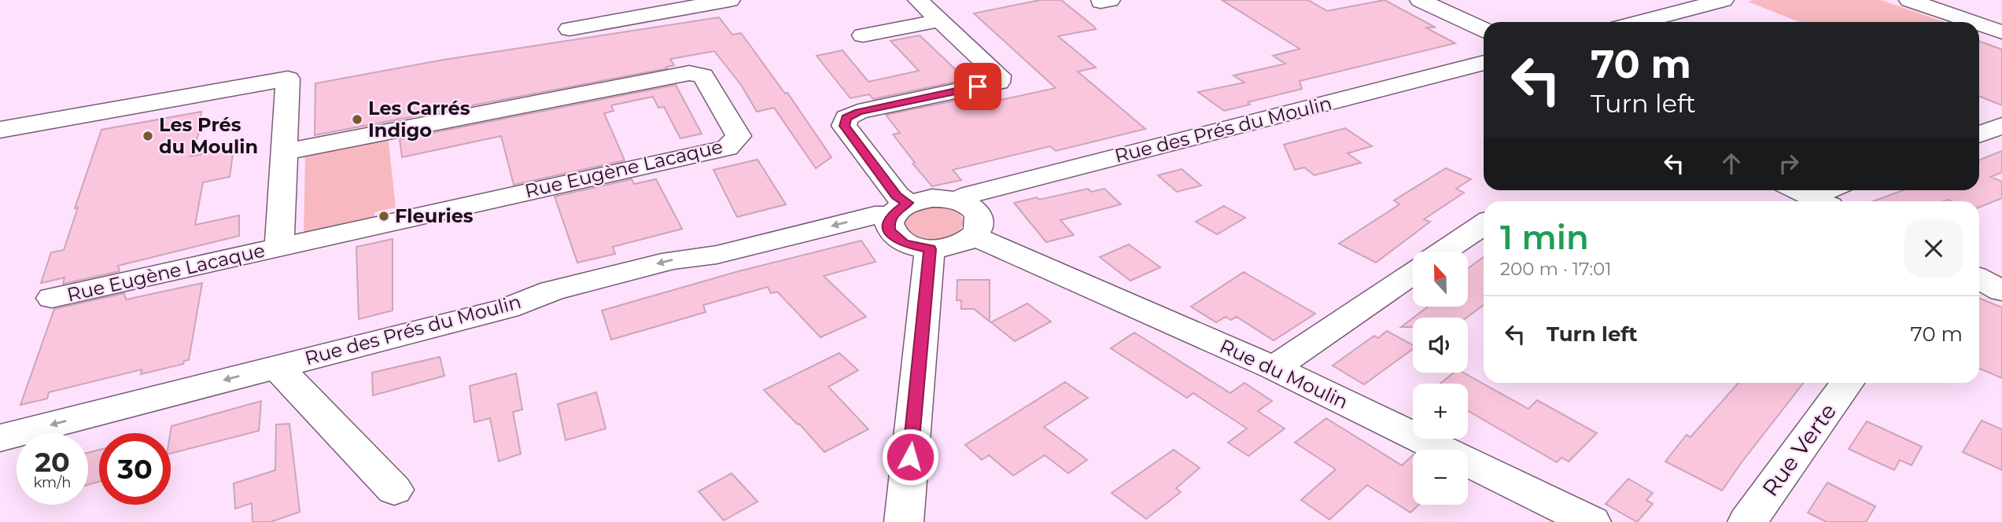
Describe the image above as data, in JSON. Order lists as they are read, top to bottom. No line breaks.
{"streets":{"street":["Rue des Prés du Moulin","Rue Eugène Lacaque","Rue du Moulin","Rue Verte"]},"one_way":["Rue des Prés du Moulin"],"places":["Les Carrés Indigo","Les Prés du Moulin","Fleuries"],"north":"top","page":{"turn":["70 m","Turn left"],"heading":["1 min","200 m · 17:01"],"map_buttons":["+","−"],"list":[{"name":"Turn left","value":"70 m"}],"speed":"20 km/h","limit":"30"}}
